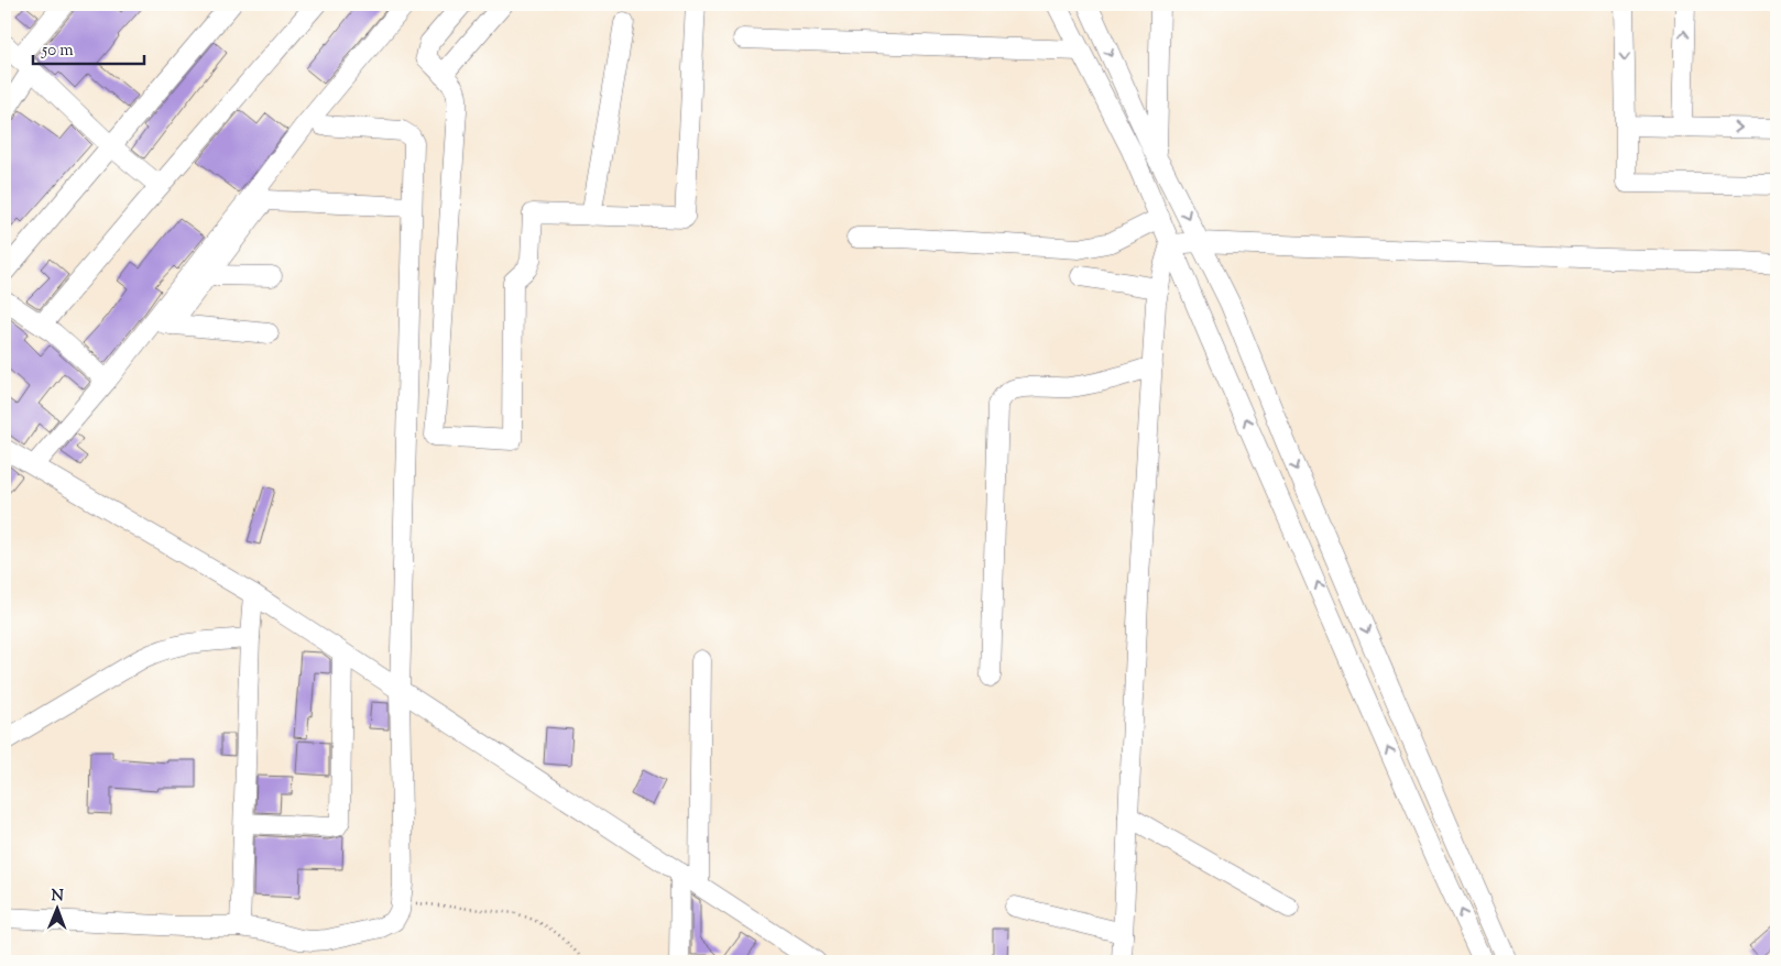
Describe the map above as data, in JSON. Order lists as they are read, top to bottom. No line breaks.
{"scale_bar":"50 m","north":"top"}
